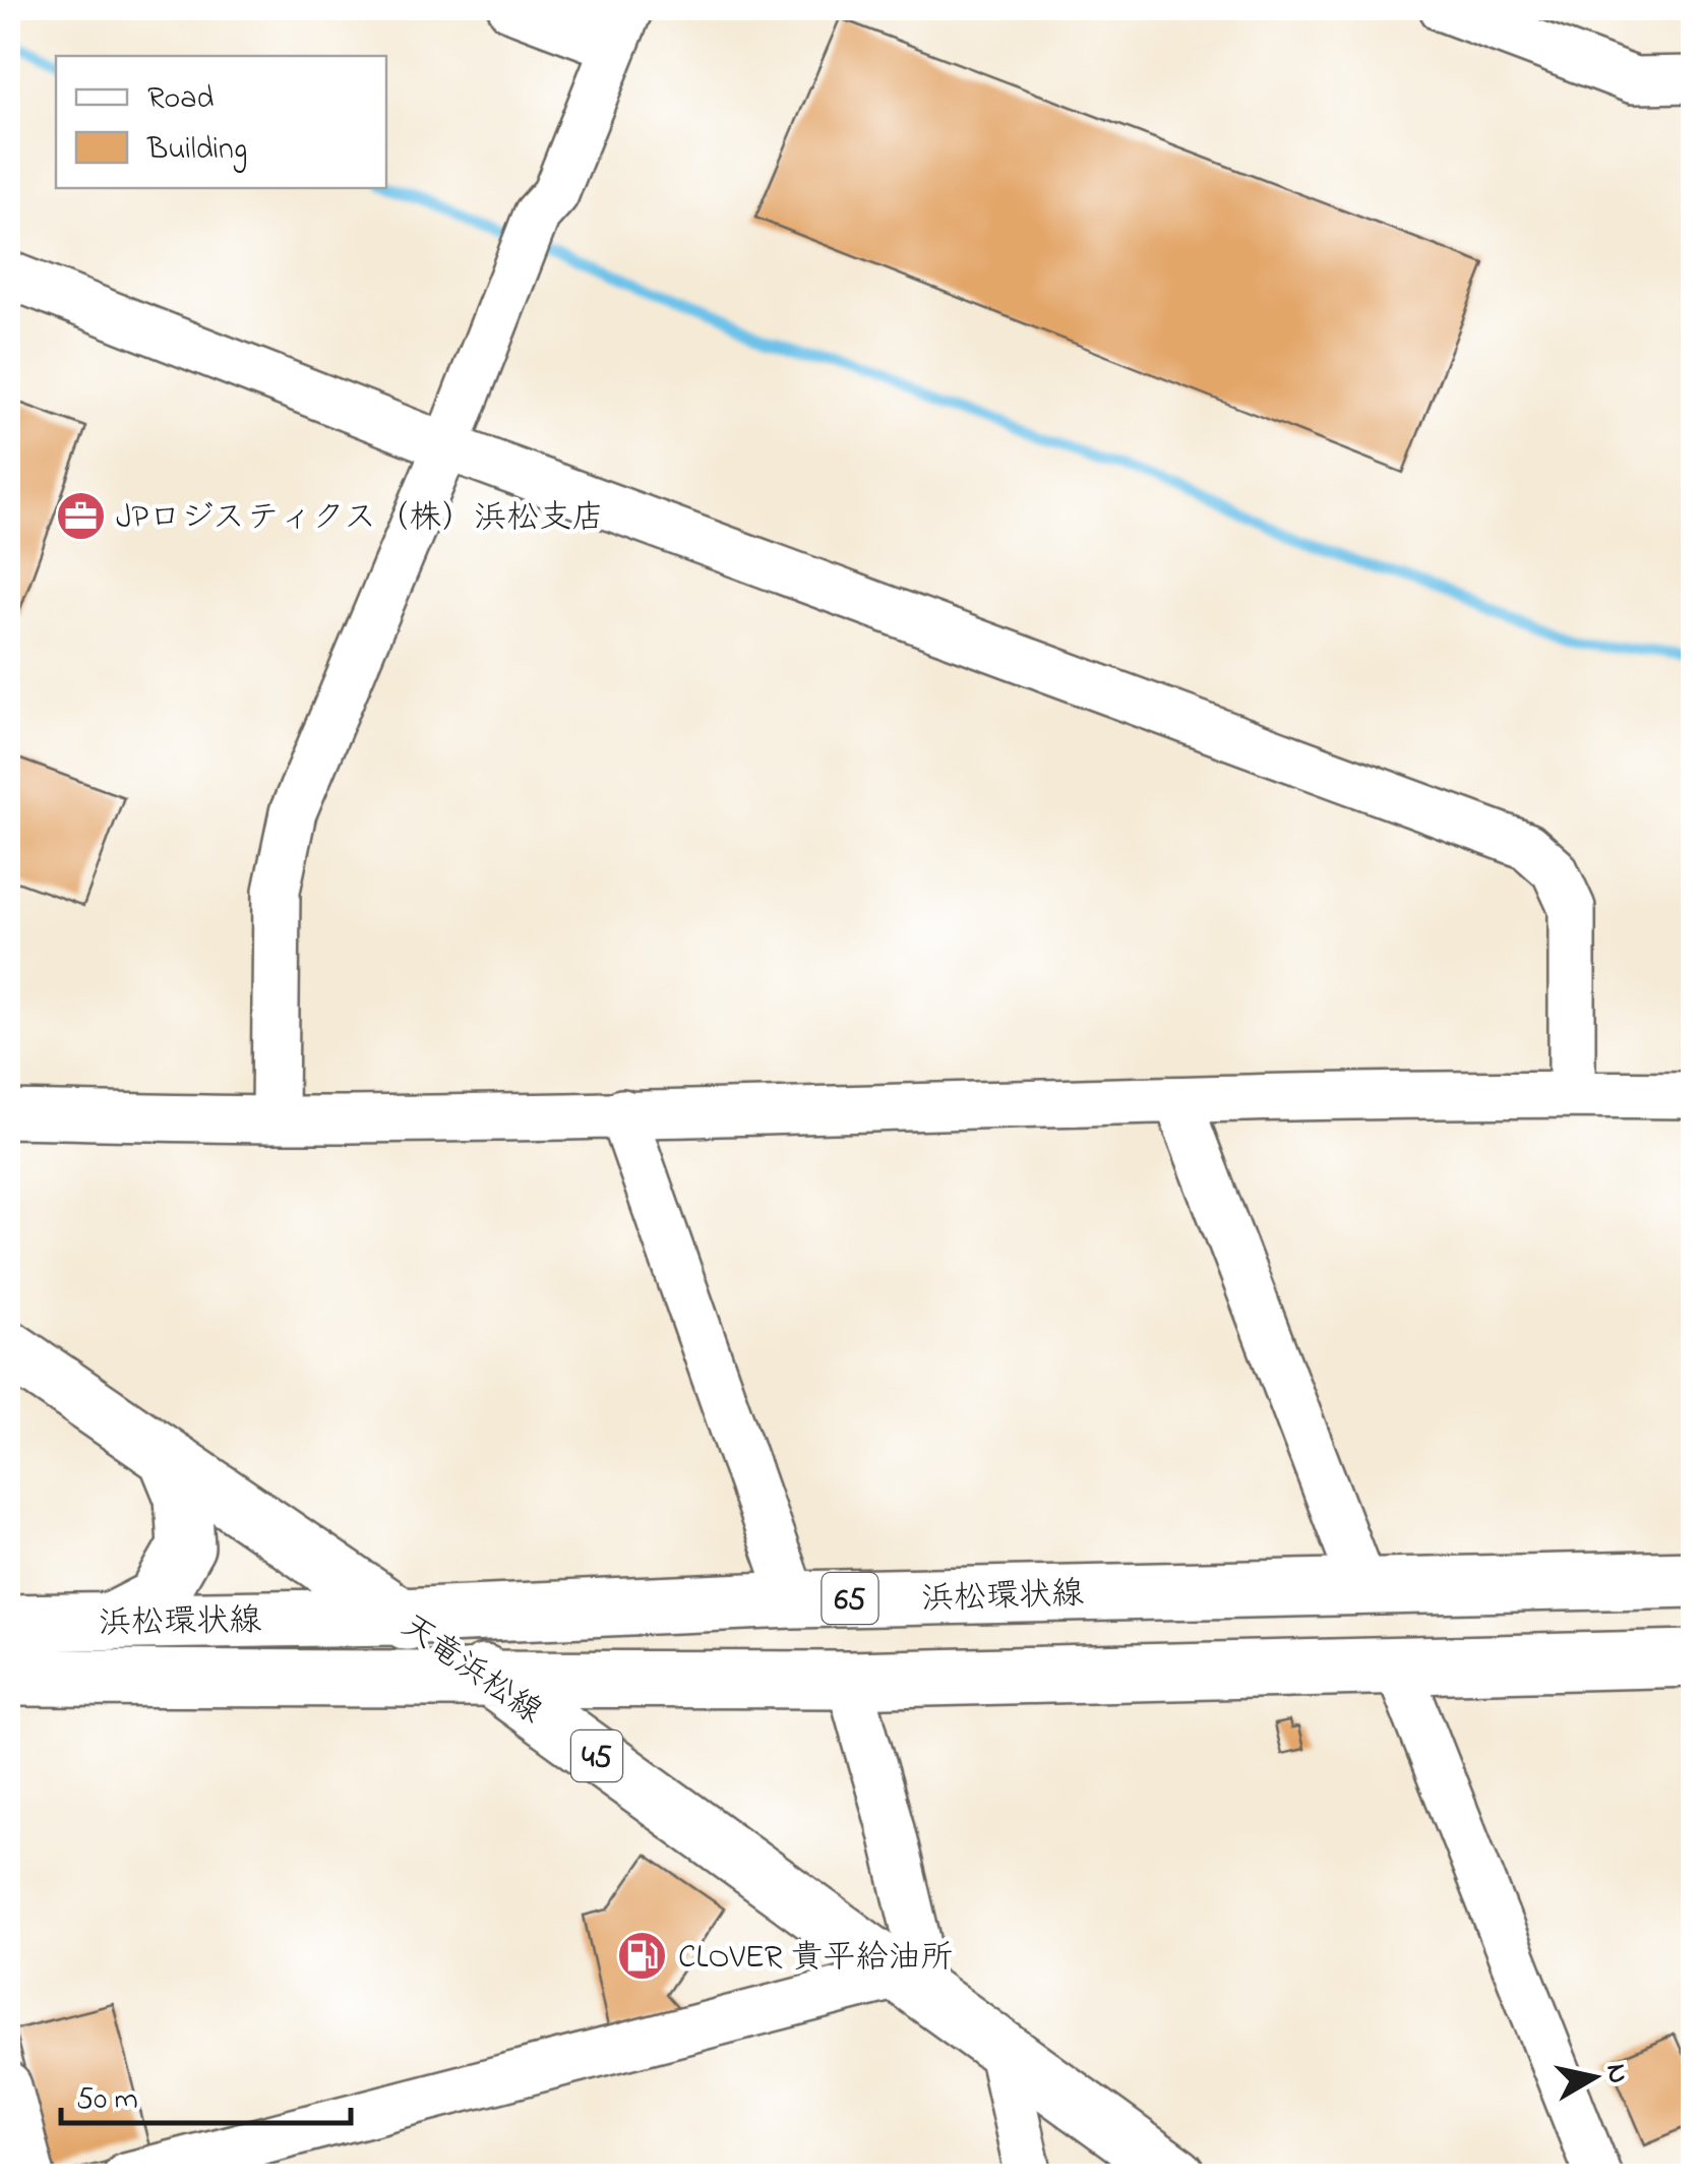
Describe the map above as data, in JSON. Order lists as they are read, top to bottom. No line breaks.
{"streets":{"main road":["浜松環状線","65","天竜浜松線","45"]},"crossings":[["浜松環状線","天竜浜松線"]],"places":{"office":["JPロジスティクス（株）浜松支店"],"fuel station":["CLOVER 貴平給油所"]},"legend":["Road","Building"],"scale_bar":"50 m","north":"right"}
